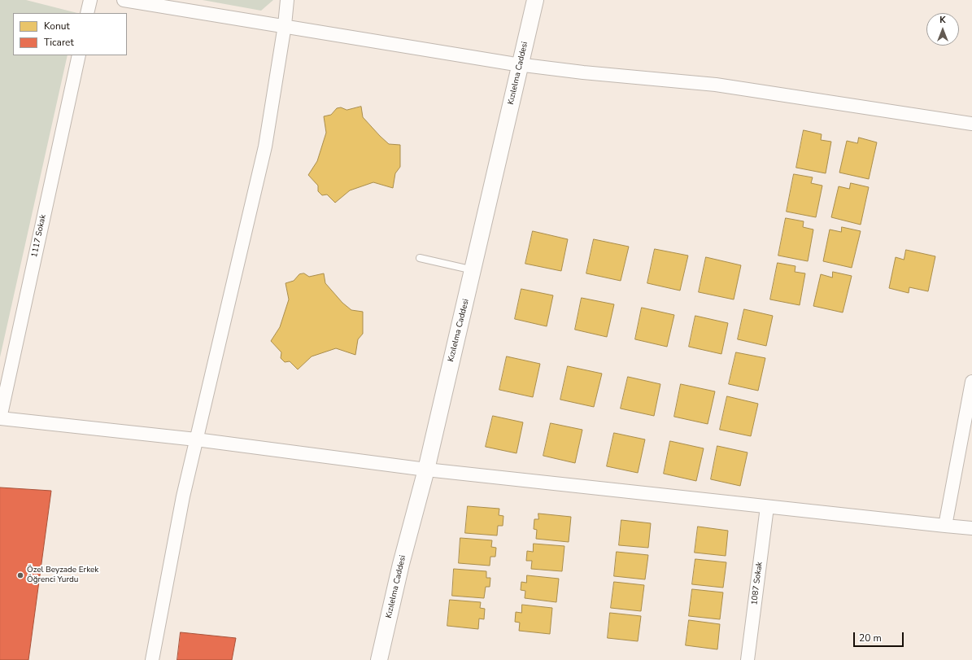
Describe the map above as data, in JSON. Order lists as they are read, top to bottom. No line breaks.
{"streets":{"street":["Kızılelma Caddesi","1117 Sokak","1087 Sokak"]},"places":["Özel Beyzade Erkek Öğrenci Yurdu"],"legend":["Konut","Ticaret"],"scale_bar":"20 m","north":"top"}
